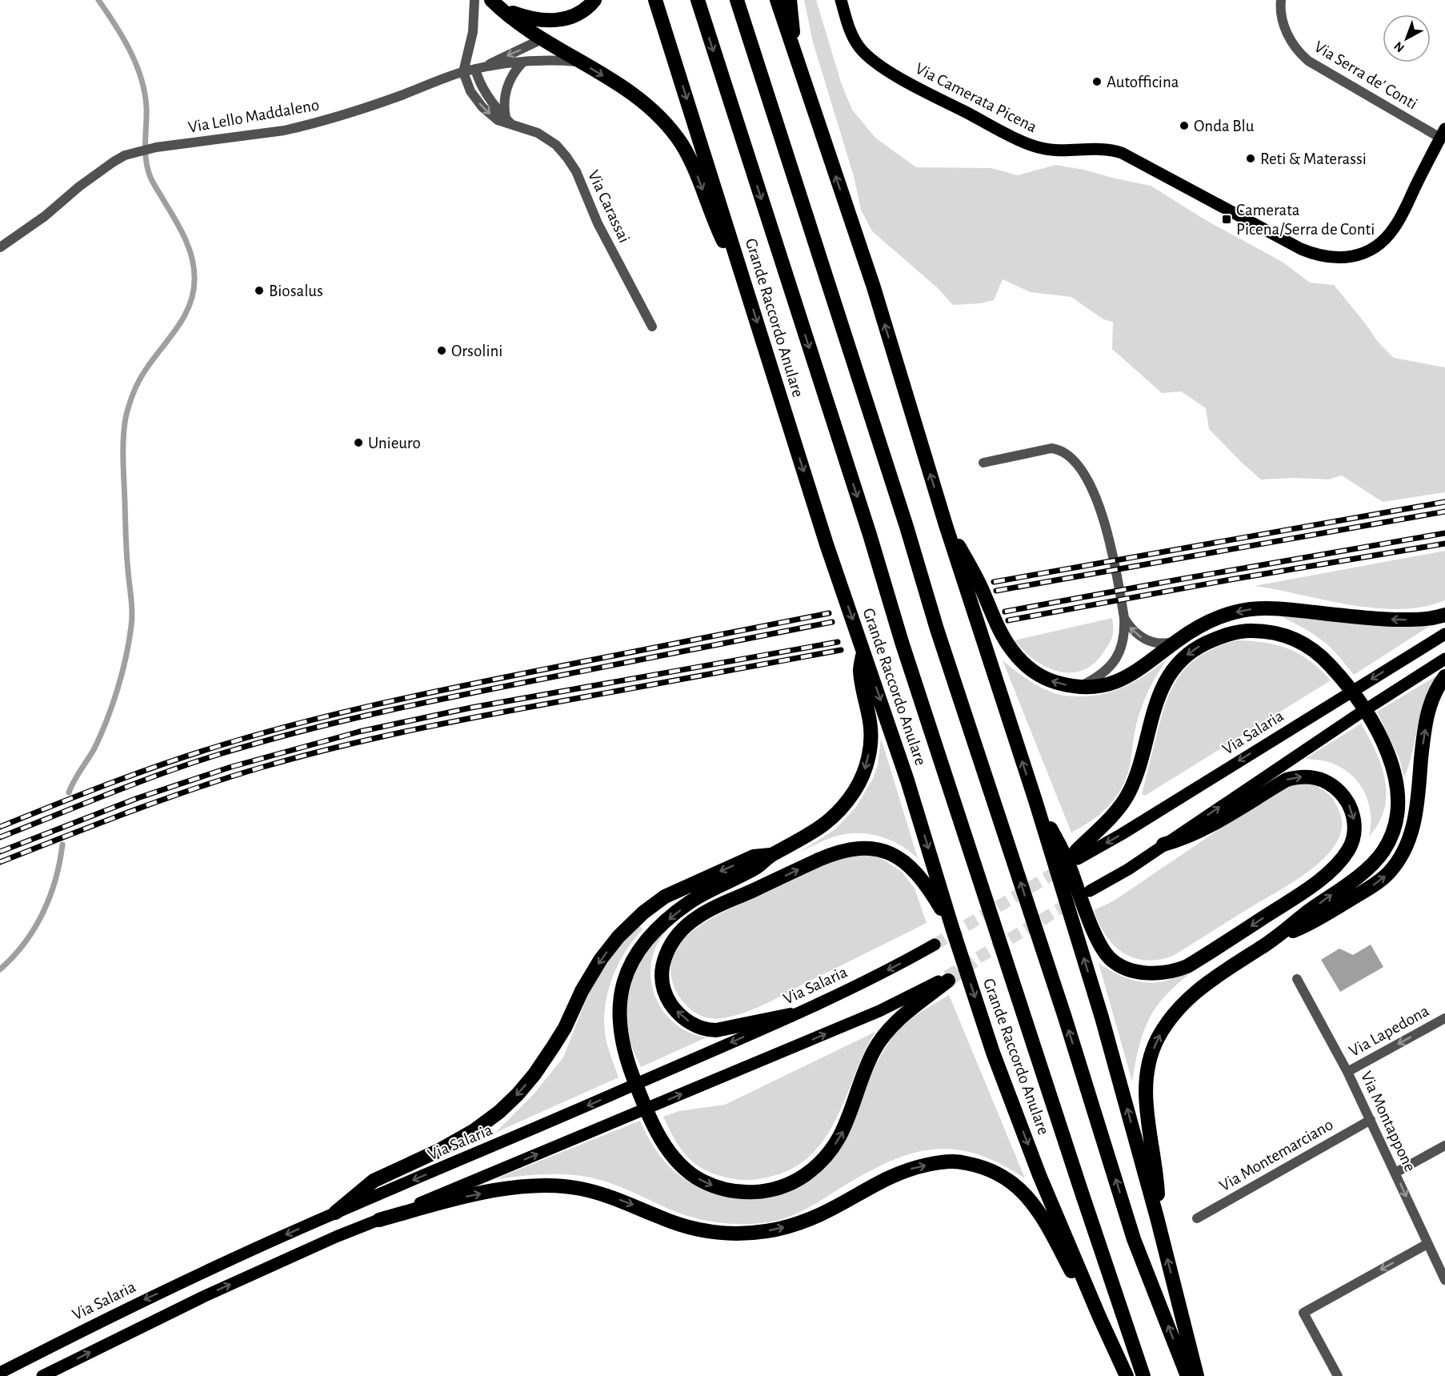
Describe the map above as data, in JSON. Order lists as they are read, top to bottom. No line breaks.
{"streets":{"highway":["Grande Raccordo Anulare"],"main road":["Via Camerata Picena","Via Salaria"],"street":["Via Serra de' Conti","Via Lello Maddaleno","Via Carassai","Via Lapedona","Via Montappone","Via Montemarciano"]},"crossings":[["Via Serra de' Conti","Via Camerata Picena"],["Via Lello Maddaleno","Via Carassai"],["Via Lapedona","Via Montappone"],["Via Montappone","Via Montemarciano"]],"one_way":["Via Lapedona"],"places":{"other":["Autofficina","Onda Blu","Reti & Materassi","Biosalus","Orsolini","Unieuro"],"transit":["Camerata Picena/Serra de Conti"]},"north":"bottom left"}
